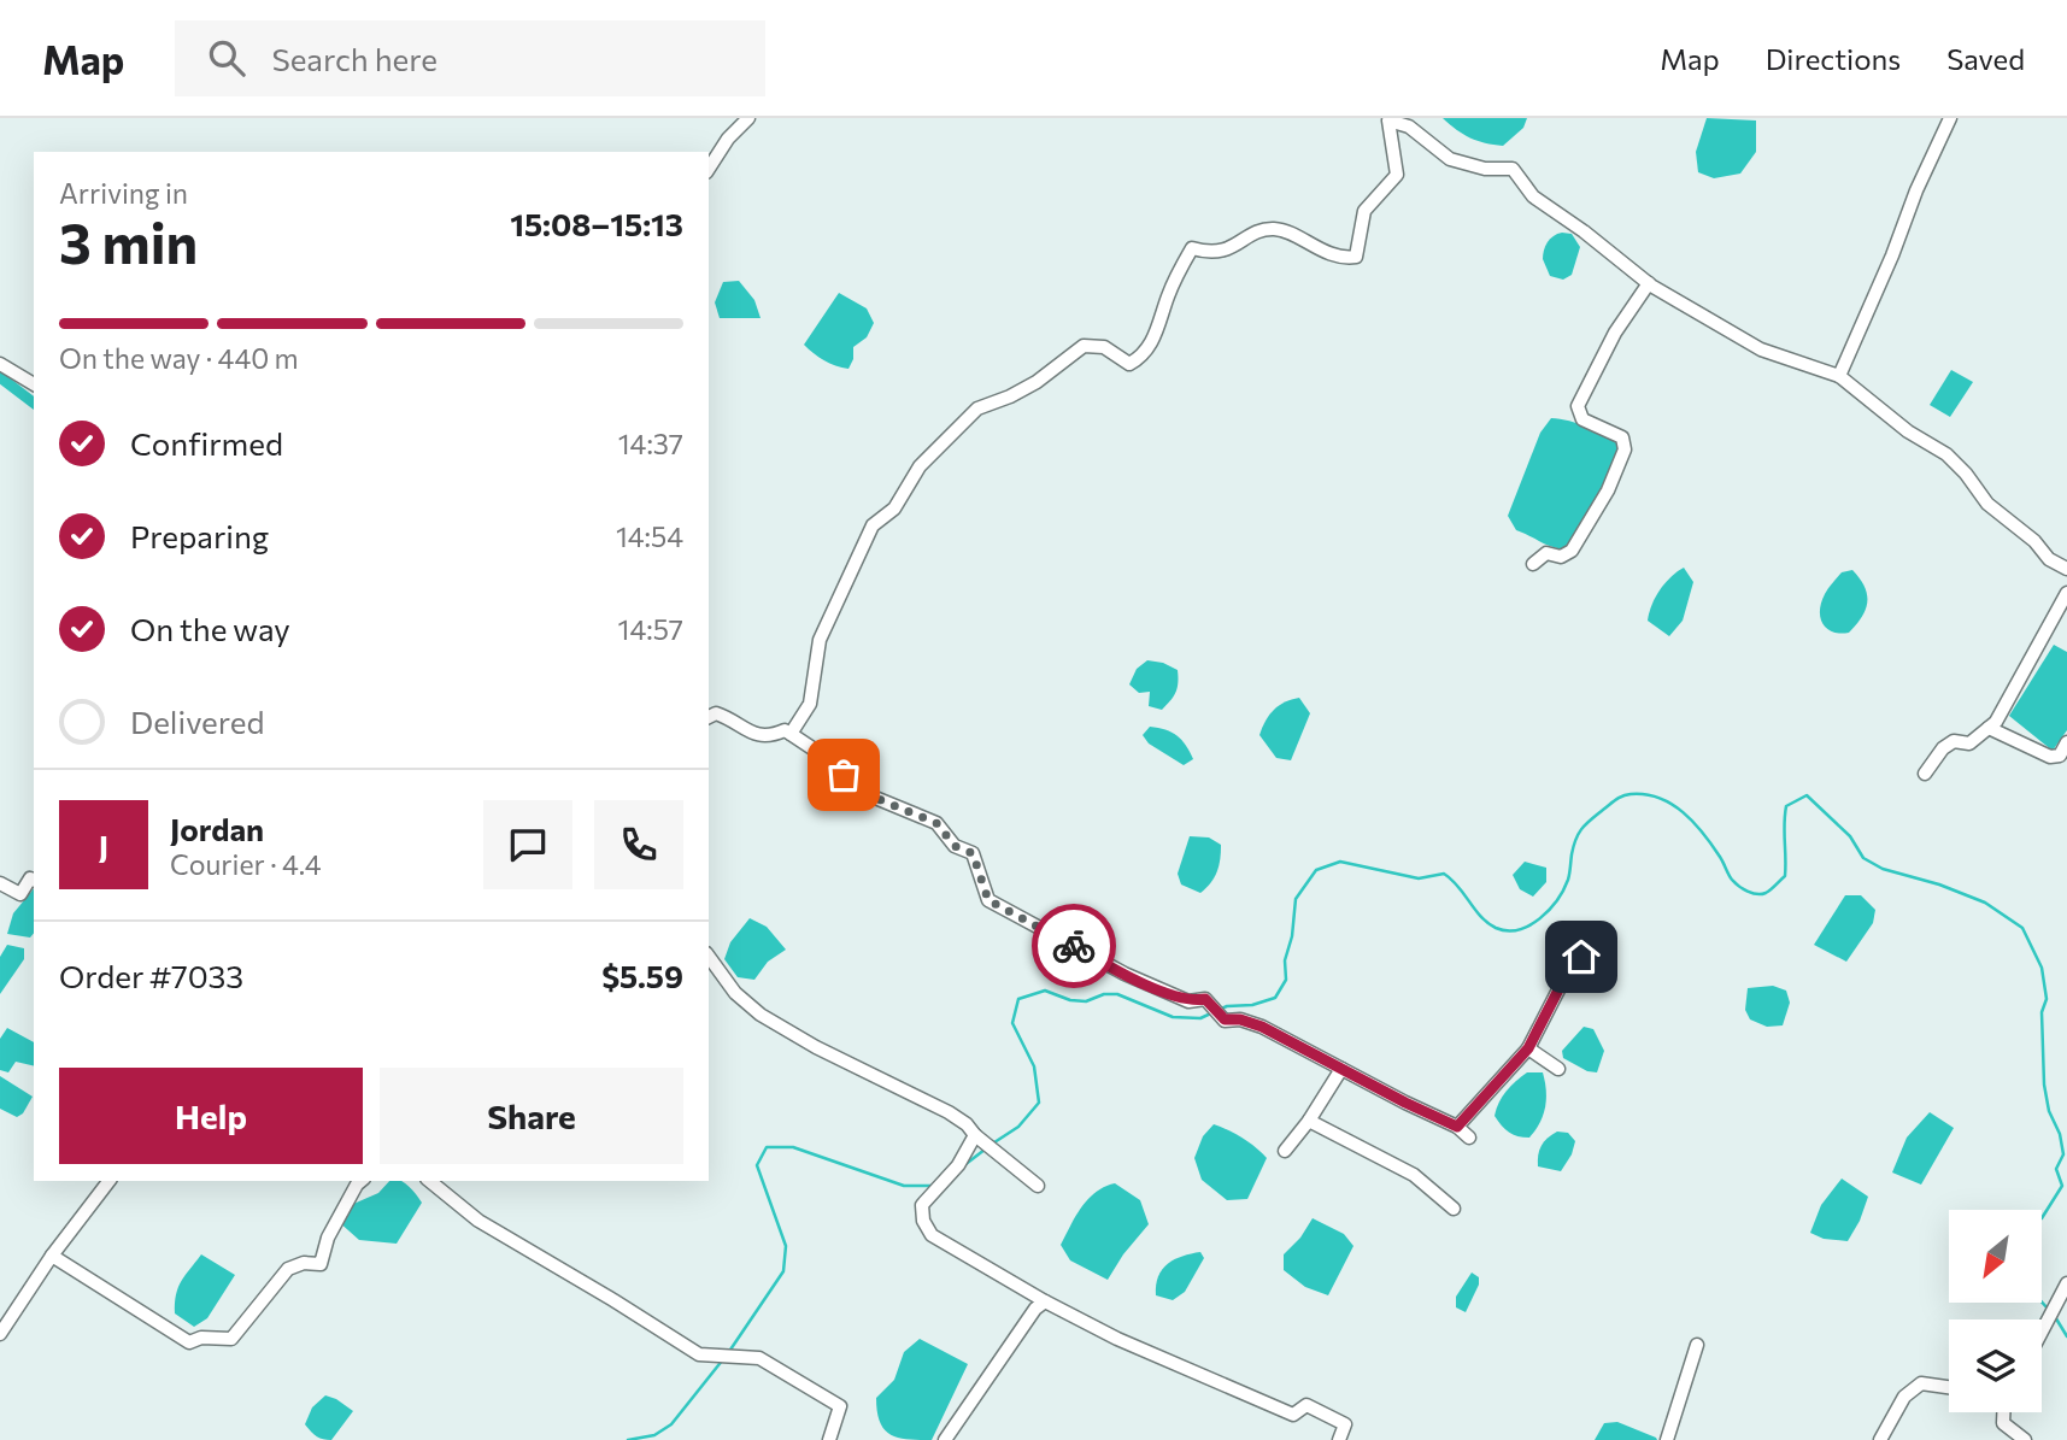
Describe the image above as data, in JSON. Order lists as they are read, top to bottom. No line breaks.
{"north":"bottom left","page":{"header":"Map","search":"Search here","nav":["Map","Directions","Saved"],"heading":["3 min","Arriving in","15:08–15:13"],"panel":["Jordan","Courier · 4.4","Order #7033","$5.59"],"bar":"On the way · 440 m","list":[["Confirmed","14:37"],["Preparing","14:54"],["On the way","14:57"],"Delivered"],"round":"J","buttons":["Help","Share"]}}
